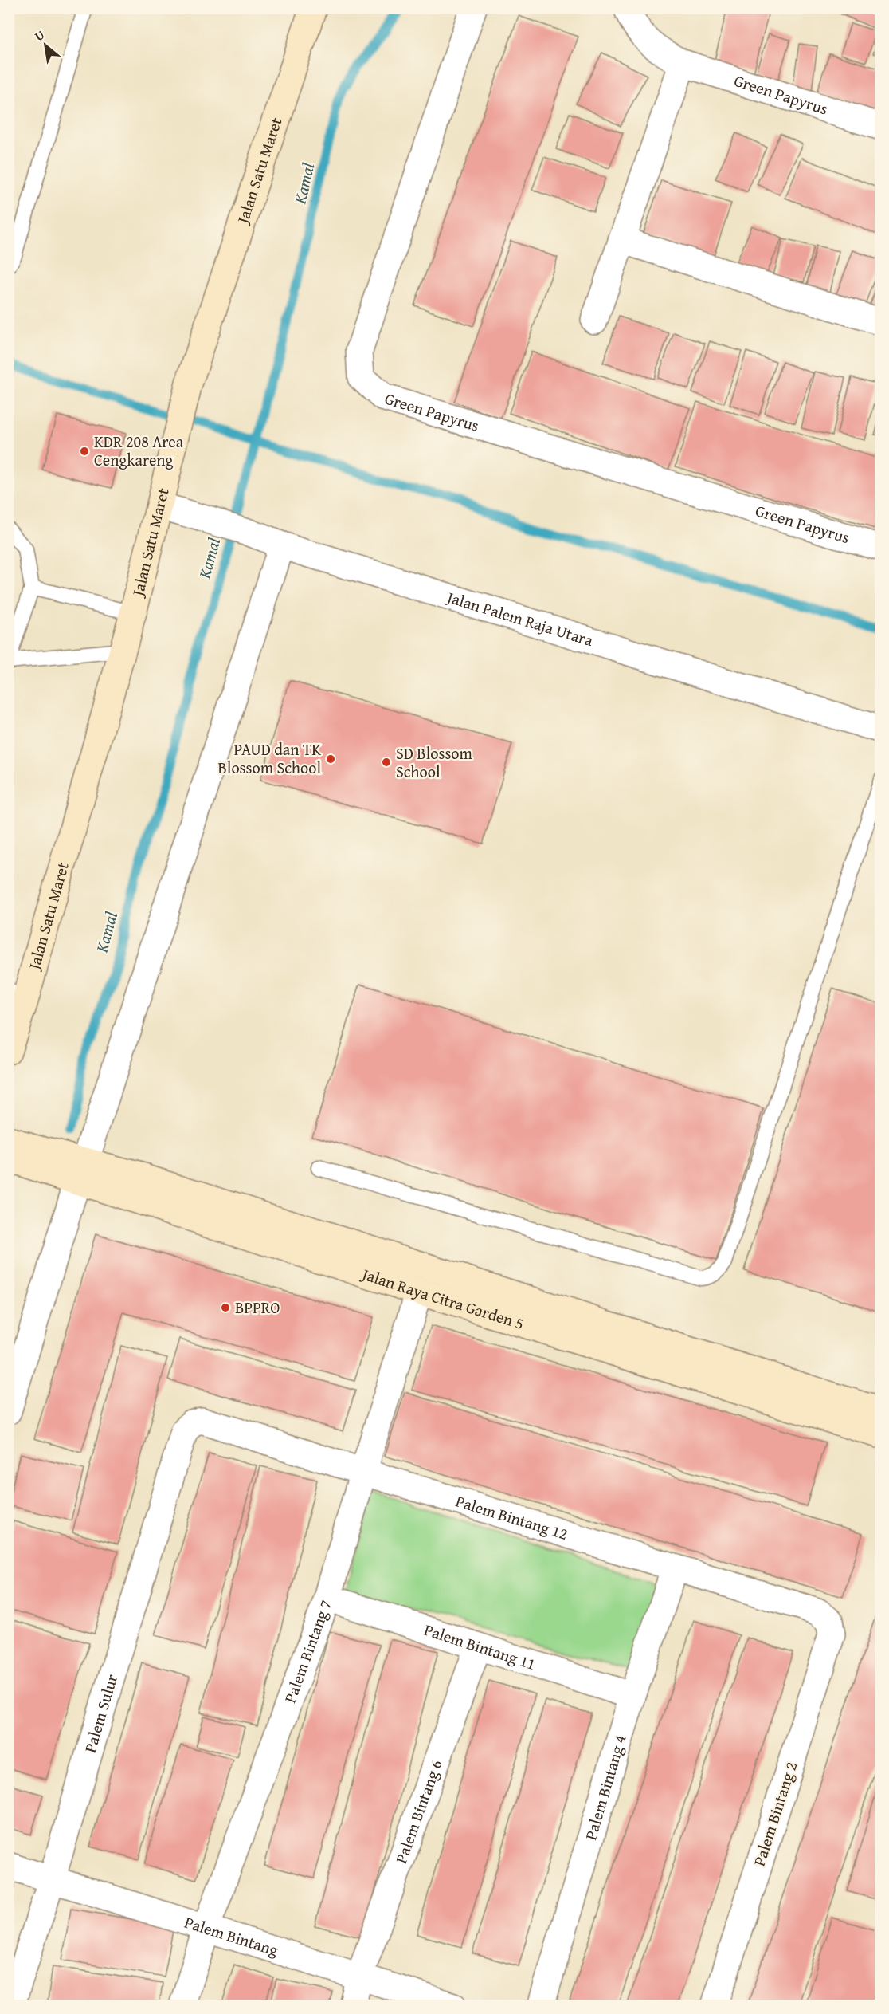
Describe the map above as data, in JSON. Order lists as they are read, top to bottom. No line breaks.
{"streets":{"street":["Green Papyrus","Jalan Satu Maret","Jalan Palem Raja Utara","Jalan Raya Citra Garden 5","Palem Bintang 12","Palem Bintang 11","Palem Bintang 7","Palem Sulur","Palem Bintang 4","Palem Bintang 6","Palem Bintang 2","Palem Bintang"]},"crossings":[["Jalan Satu Maret","Jalan Palem Raja Utara"],["Jalan Raya Citra Garden 5","Palem Bintang 7"],["Palem Bintang 12","Palem Bintang 7"],["Palem Bintang 12","Palem Sulur"],["Palem Bintang 12","Palem Bintang 4"],["Palem Bintang 12","Palem Bintang 2"],["Palem Bintang 11","Palem Bintang 7"],["Palem Bintang 11","Palem Bintang 4"],["Palem Bintang 11","Palem Bintang 6"],["Palem Bintang 7","Palem Bintang"],["Palem Sulur","Palem Bintang"],["Palem Bintang 6","Palem Bintang"]],"water":["Kamal"],"places":["KDR 208 Area Cengkareng","PAUD dan TK Blossom School","SD Blossom School","BPPRO"],"north":"top left"}
